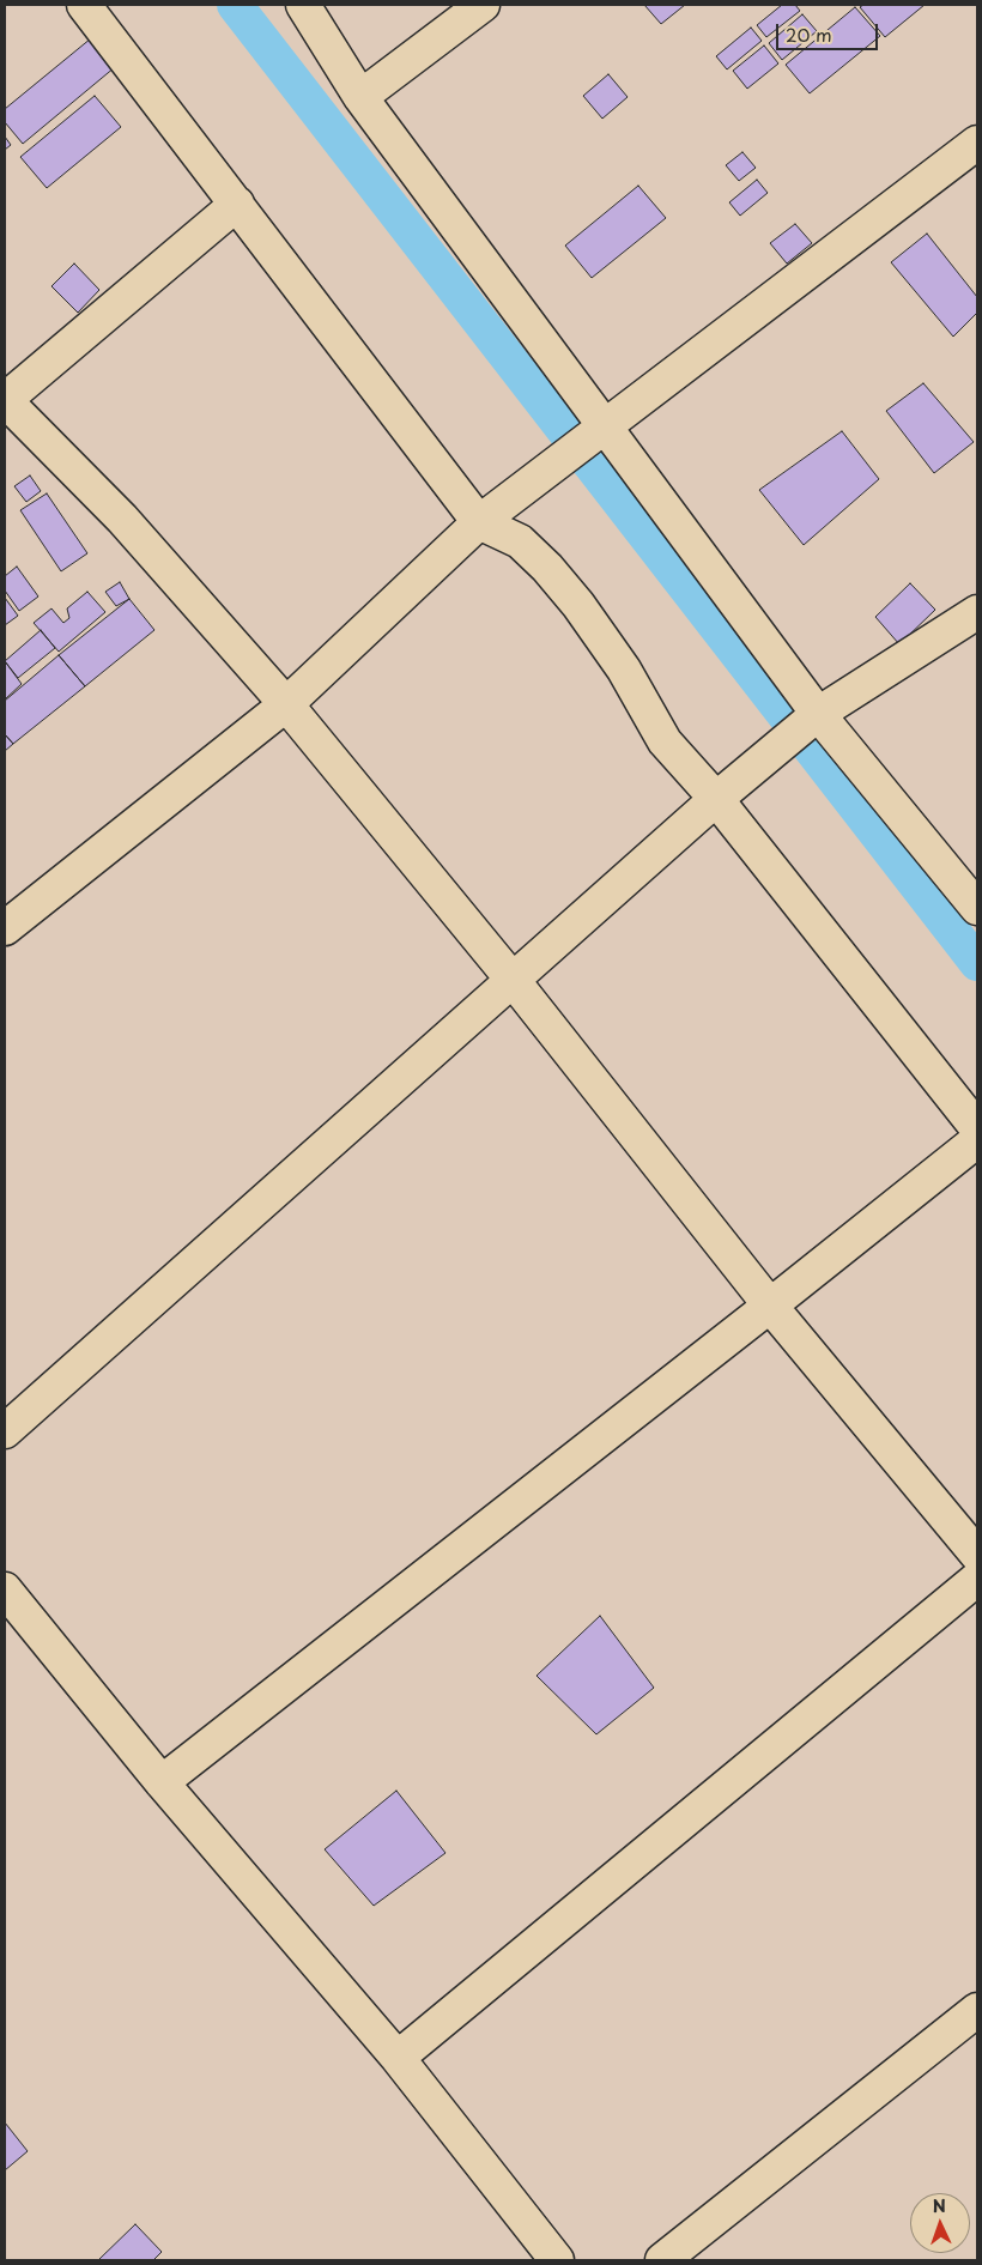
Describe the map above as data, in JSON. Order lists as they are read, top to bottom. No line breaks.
{"scale_bar":"20 m","north":"top"}
